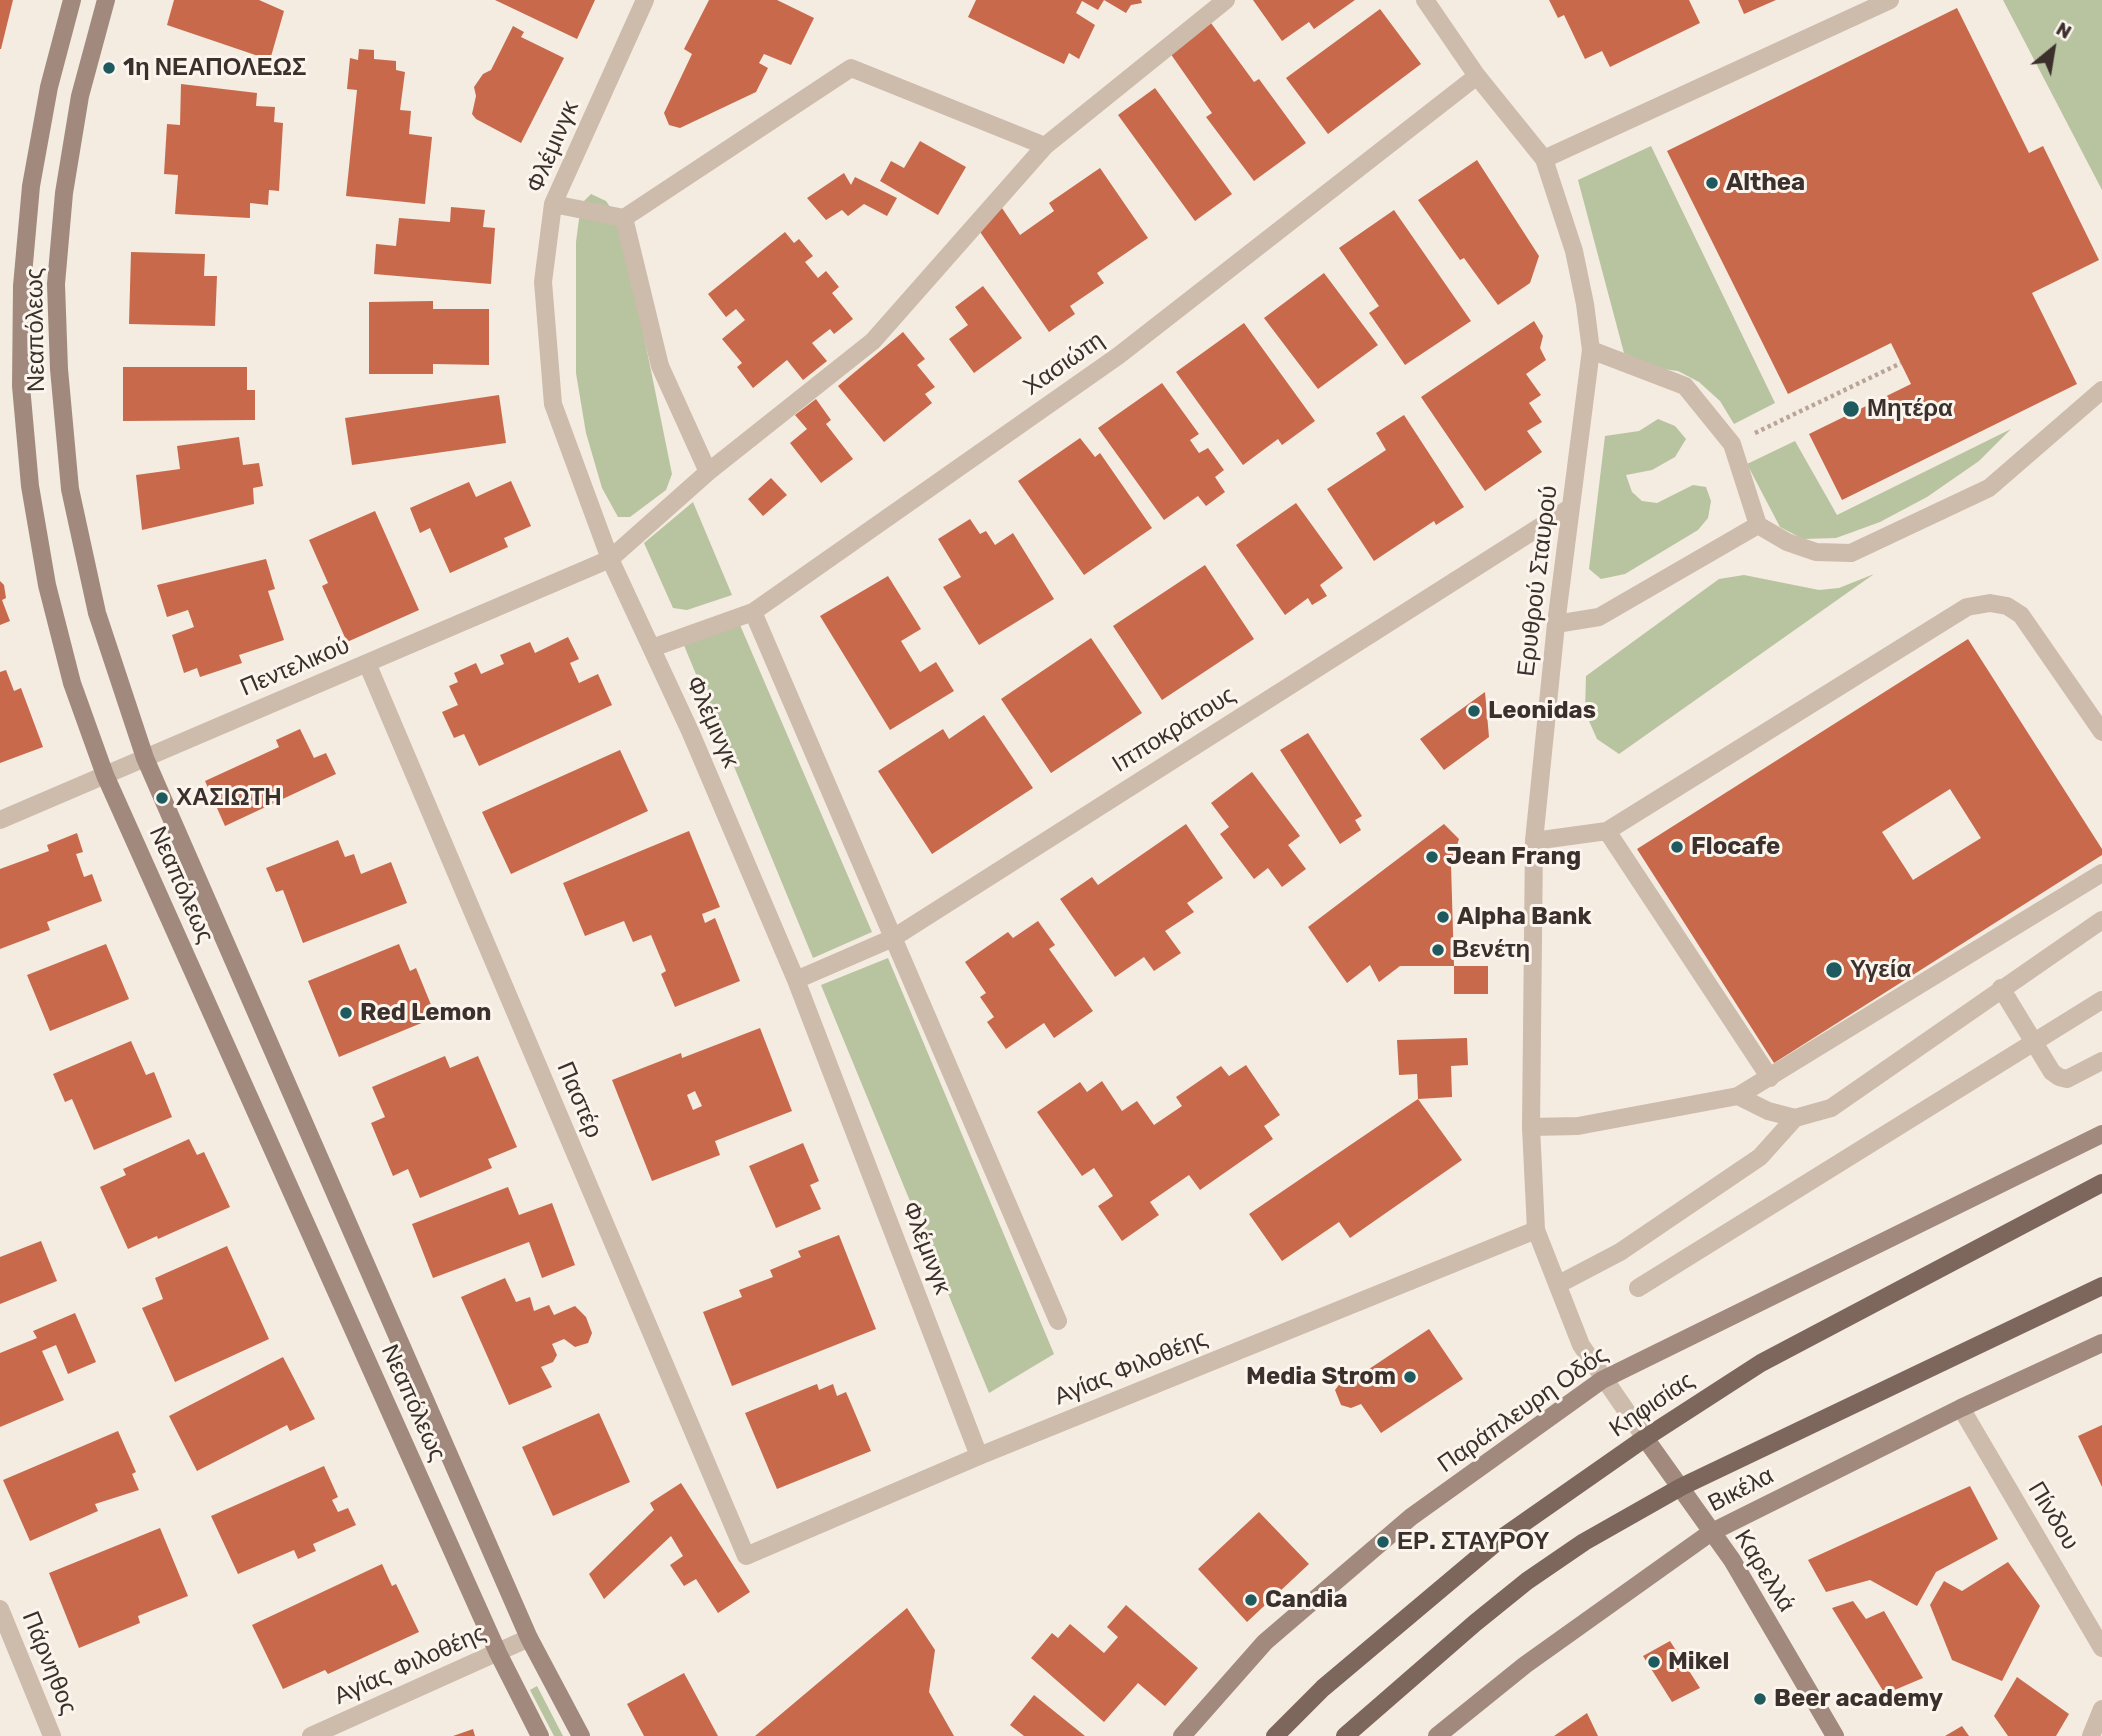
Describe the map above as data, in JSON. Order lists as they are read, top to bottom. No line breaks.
{"streets":{"main road":["Κηφισίας"],"street":["Φλέμινγκ","Νεαπόλεως","Χασιώτη","Ερυθρού Σταυρού","Πεντελικού","Ιπποκράτους","Παστέρ","Αγίας Φιλοθέης","Παράπλευρη Οδός","Βικέλα","Πίνδου","Καρελλά","Πάρνηθος"]},"crossings":[["Φλέμινγκ","Χασιώτη"],["Φλέμινγκ","Πεντελικού"],["Φλέμινγκ","Ιπποκράτους"],["Φλέμινγκ","Αγίας Φιλοθέης"],["Νεαπόλεως","Πεντελικού"],["Νεαπόλεως","Αγίας Φιλοθέης"],["Χασιώτη","Ερυθρού Σταυρού"],["Ερυθρού Σταυρού","Ιπποκράτους"],["Ερυθρού Σταυρού","Αγίας Φιλοθέης"],["Ερυθρού Σταυρού","Κηφισίας"],["Ερυθρού Σταυρού","Παράπλευρη Οδός"],["Ερυθρού Σταυρού","Καρελλά"],["Πεντελικού","Παστέρ"],["Παστέρ","Αγίας Φιλοθέης"],["Κηφισίας","Καρελλά"],["Βικέλα","Πίνδου"],["Βικέλα","Καρελλά"]],"places":["1η ΝΕΑΠΟΛΕΩΣ","Althea","Μητέρα","Leonidas","ΧΑΣΙΩΤΗ","Flocafe","Jean Frang","Alpha Bank","Βενέτη","Υγεία","Red Lemon","Media Strom","ΕΡ. ΣΤΑΥΡΟΥ","Candia","Mikel","Beer academy"],"north":"top right"}
